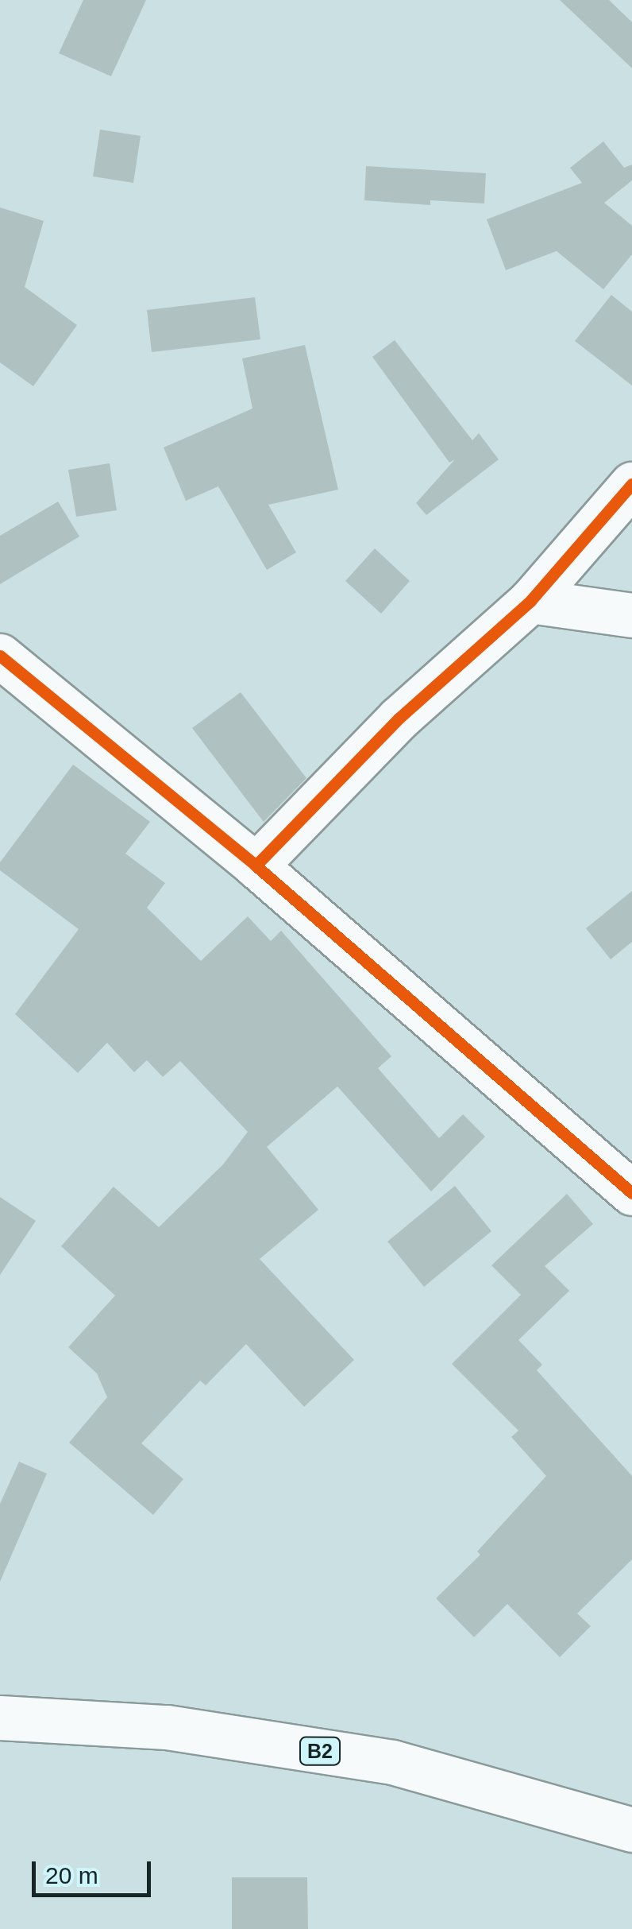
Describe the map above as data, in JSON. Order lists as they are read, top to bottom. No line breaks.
{"streets":{"main road":["B2"]},"scale_bar":"20 m"}
